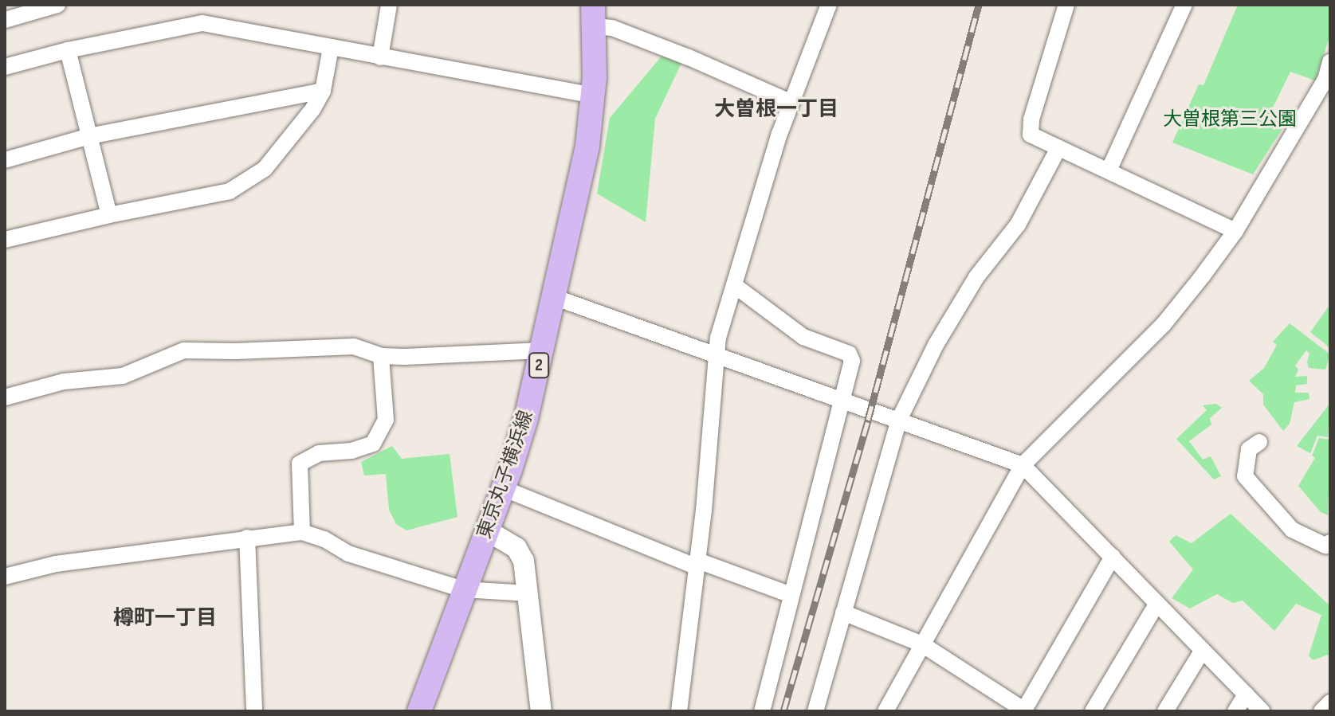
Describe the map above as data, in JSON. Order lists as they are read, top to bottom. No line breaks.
{"streets":{"main road":["2","東京丸子横浜線"]},"districts":["大曽根一丁目","樽町一丁目"],"parks":["大曽根第三公園"]}
